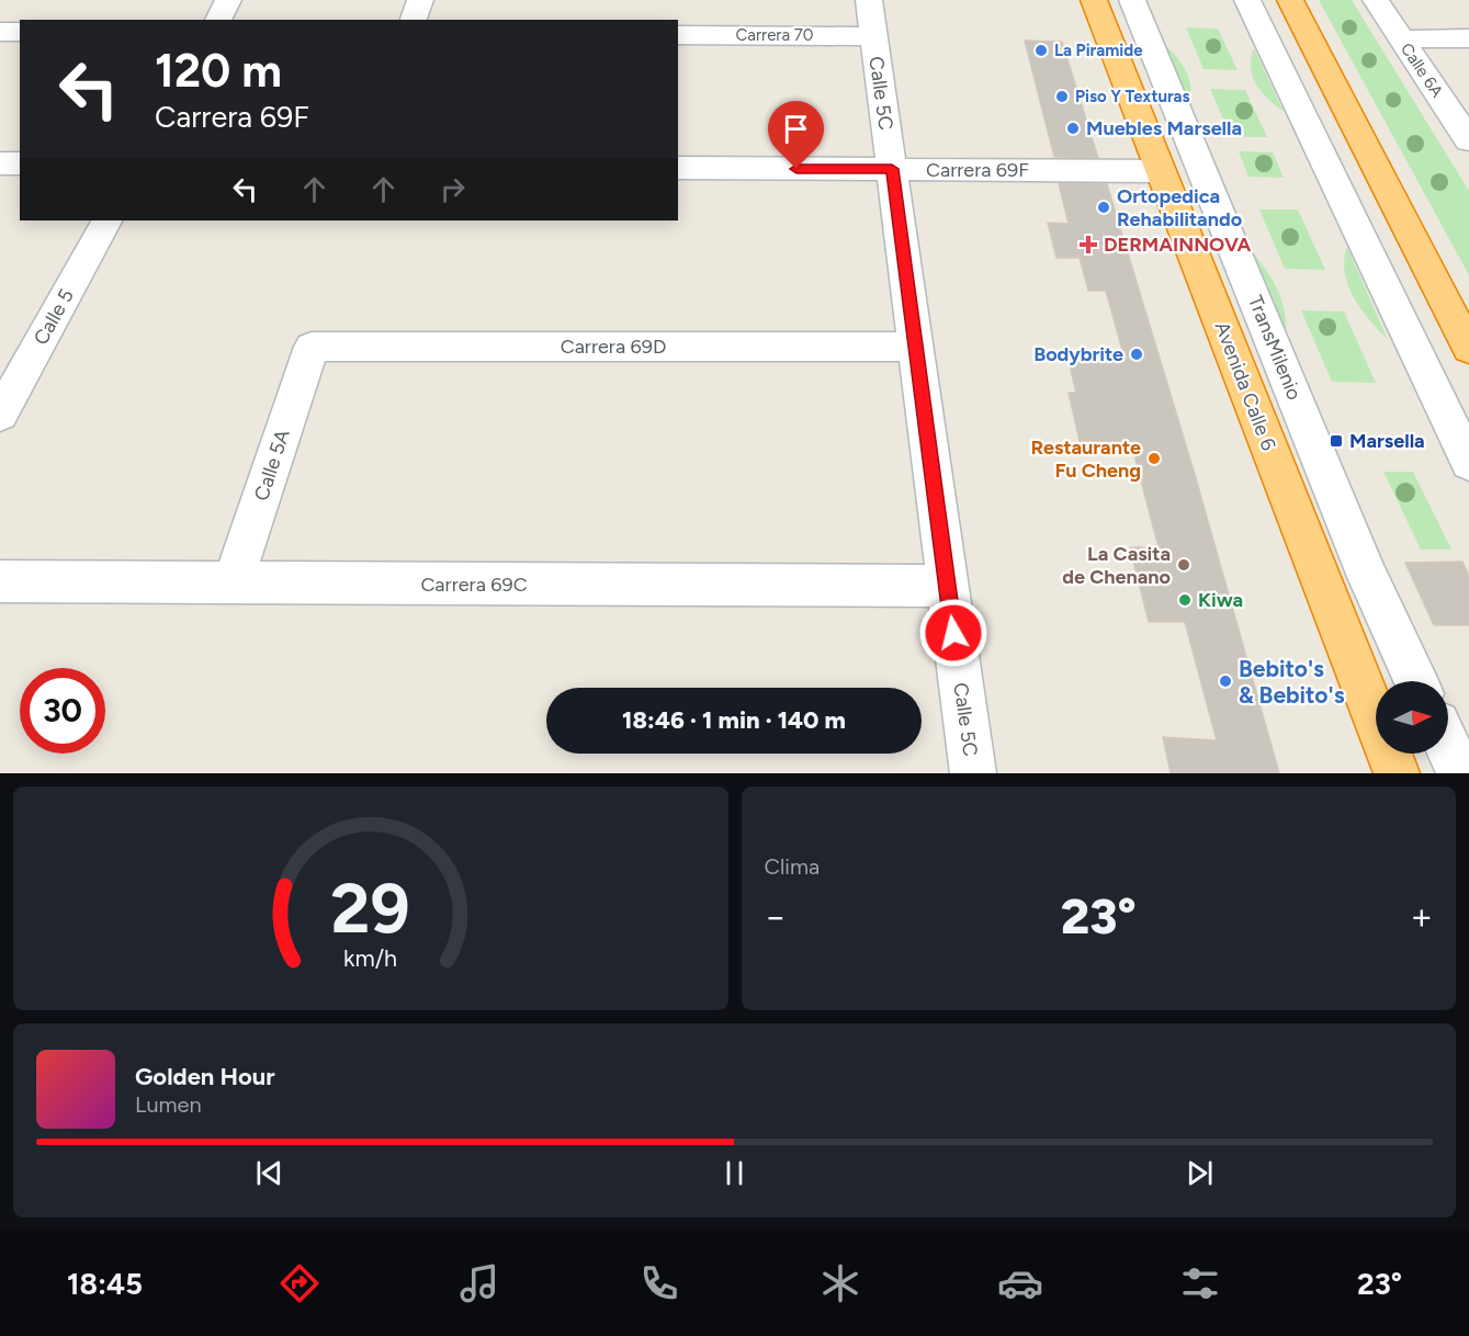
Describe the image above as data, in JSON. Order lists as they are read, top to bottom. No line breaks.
{"streets":{"highway":["Avenida Calle 6"],"street":["Carrera 70","Calle 6A","Calle 5C","Carrera 69F","Calle 5","Carrera 69D","TransMilenio","Calle 5A","Carrera 69C"]},"crossings":[["Carrera 70","Calle 5C"],["Calle 5C","Carrera 69F"],["Calle 5C","Carrera 69D"],["Calle 5C","Carrera 69C"],["Carrera 69F","Avenida Calle 6"],["Carrera 69D","Calle 5A"],["Calle 5A","Carrera 69C"]],"places":{"other":["La Piramide","Piso Y Texturas","Muebles Marsella","Ortopedica Rehabilitando","Bodybrite","Restaurante Fu Cheng","La Casita de Chenano","Kiwa","Bebito's & Bebito's"],"health":["DERMAINNOVA"],"transit":["Marsella"]},"north":"right","page":{"turn":["120 m","Carrera 69F"],"limit":"30","trip":"18:46 · 1 min · 140 m","tile":"Clima","heat":["−","23°","+"],"song":["Golden Hour","Lumen"],"tabs":["18:45","23°"],"gauge":["29","km/h"]}}
